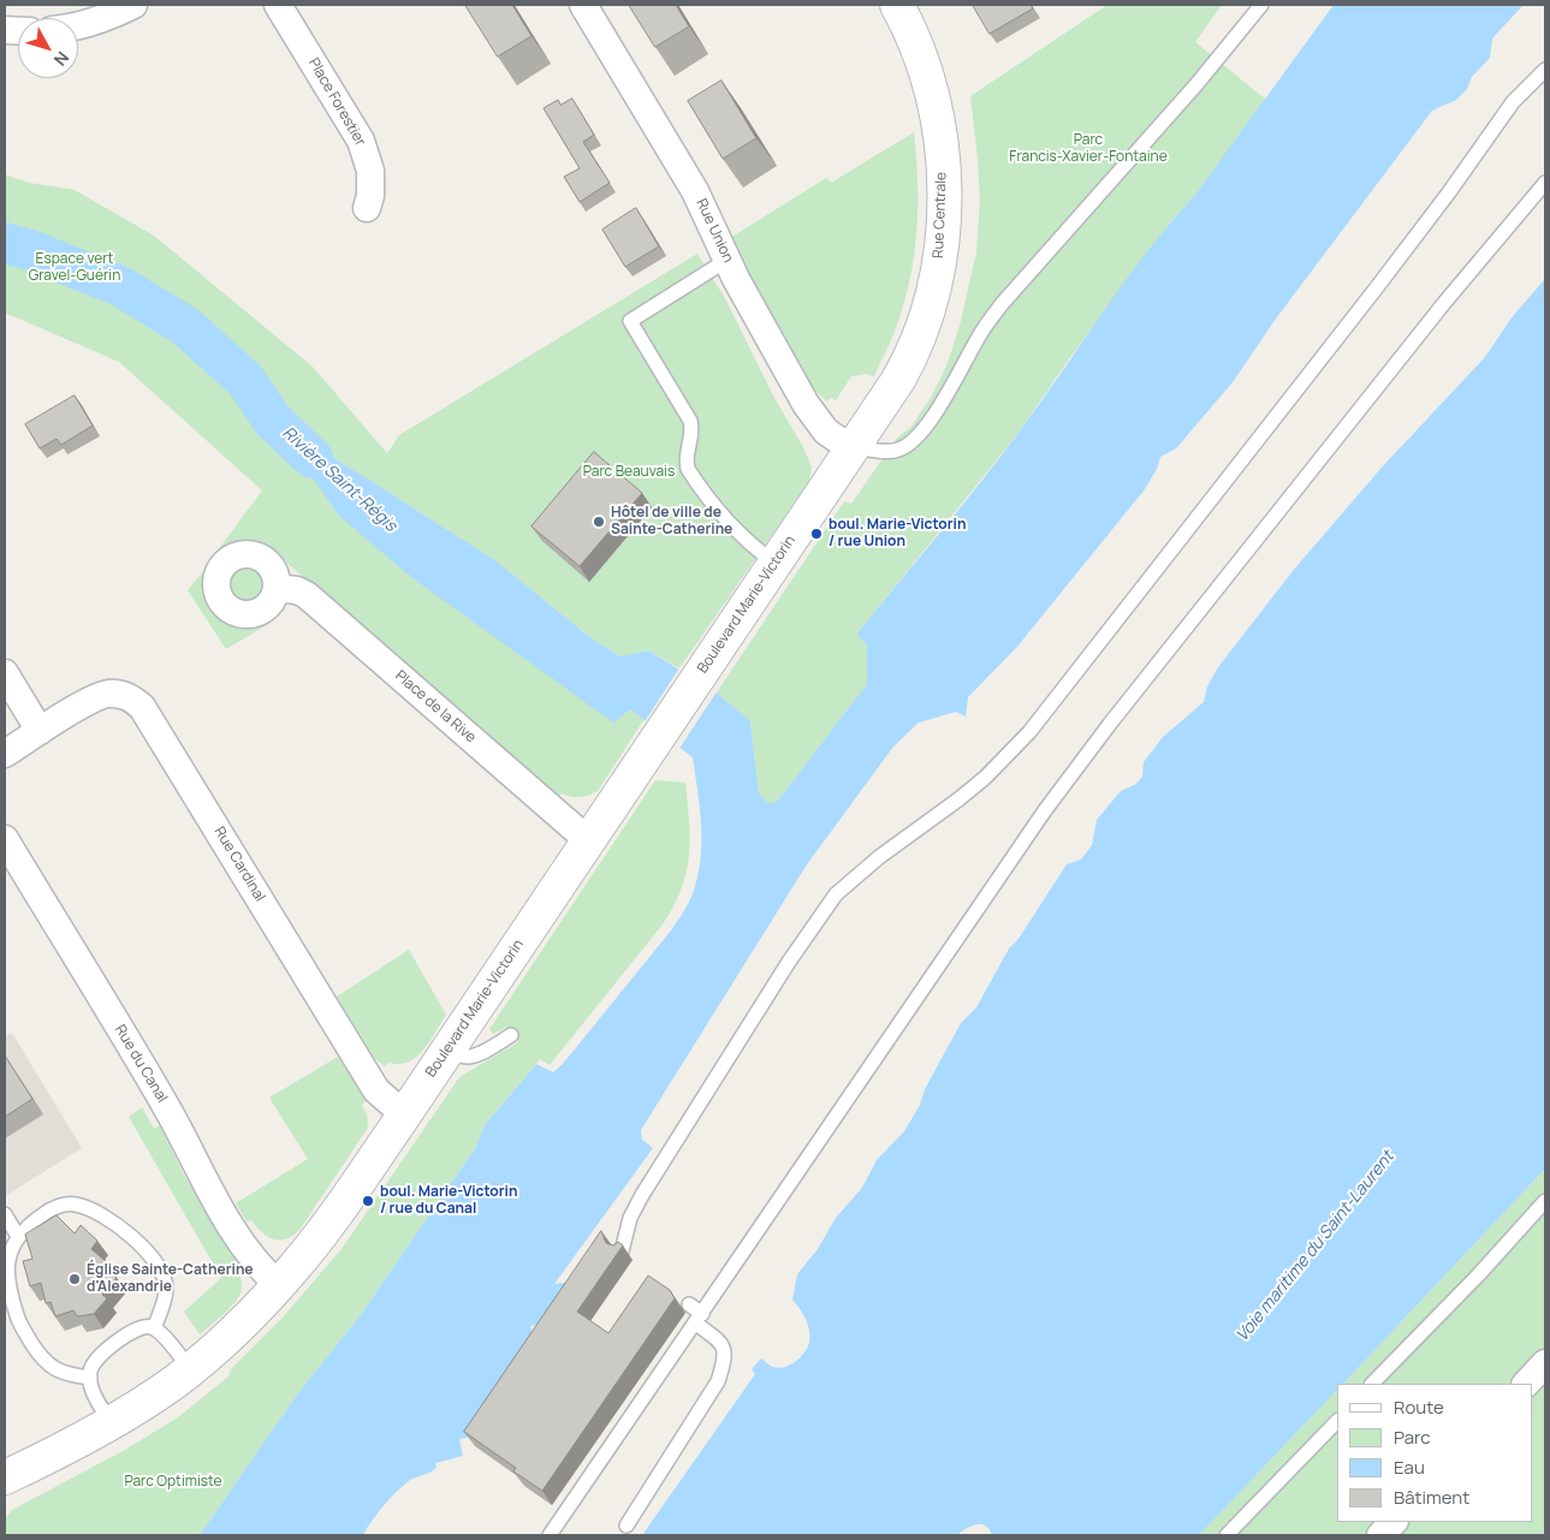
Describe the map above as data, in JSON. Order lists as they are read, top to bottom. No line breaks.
{"streets":{"street":["Place Forestier","Rue Centrale","Rue Union","Boulevard Marie-Victorin","Place de la Rive","Rue Cardinal","Rue du Canal"]},"crossings":[["Rue Centrale","Rue Union"],["Rue Centrale","Boulevard Marie-Victorin"],["Rue Union","Boulevard Marie-Victorin"],["Boulevard Marie-Victorin","Place de la Rive"],["Boulevard Marie-Victorin","Rue Cardinal"],["Boulevard Marie-Victorin","Rue du Canal"]],"water":["Rivière Saint-Régis","Voie maritime du Saint-Laurent"],"parks":["Parc Francis-Xavier-Fontaine","Espace vert Gravel-Guérin","Parc Beauvais","Parc Optimiste"],"places":["Hôtel de ville de Sainte-Catherine","boul. Marie-Victorin / rue Union","boul. Marie-Victorin / rue du Canal","Église Sainte-Catherine d'Alexandrie"],"legend":["Route","Parc","Eau","Bâtiment"],"north":"bottom right"}
